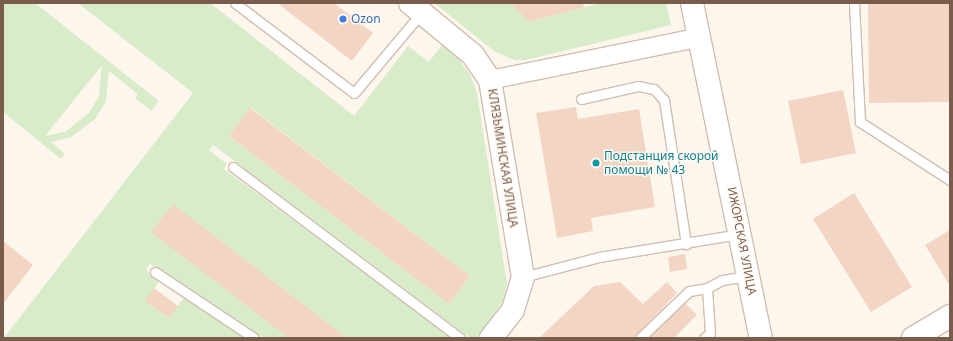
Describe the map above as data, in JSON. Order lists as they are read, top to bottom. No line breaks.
{"streets":{"street":["КЛЯЗЬМИНСКАЯ УЛИЦА","ИЖОРСКАЯ УЛИЦА"]},"places":["Ozon","Подстанция скорой помощи № 43"]}
